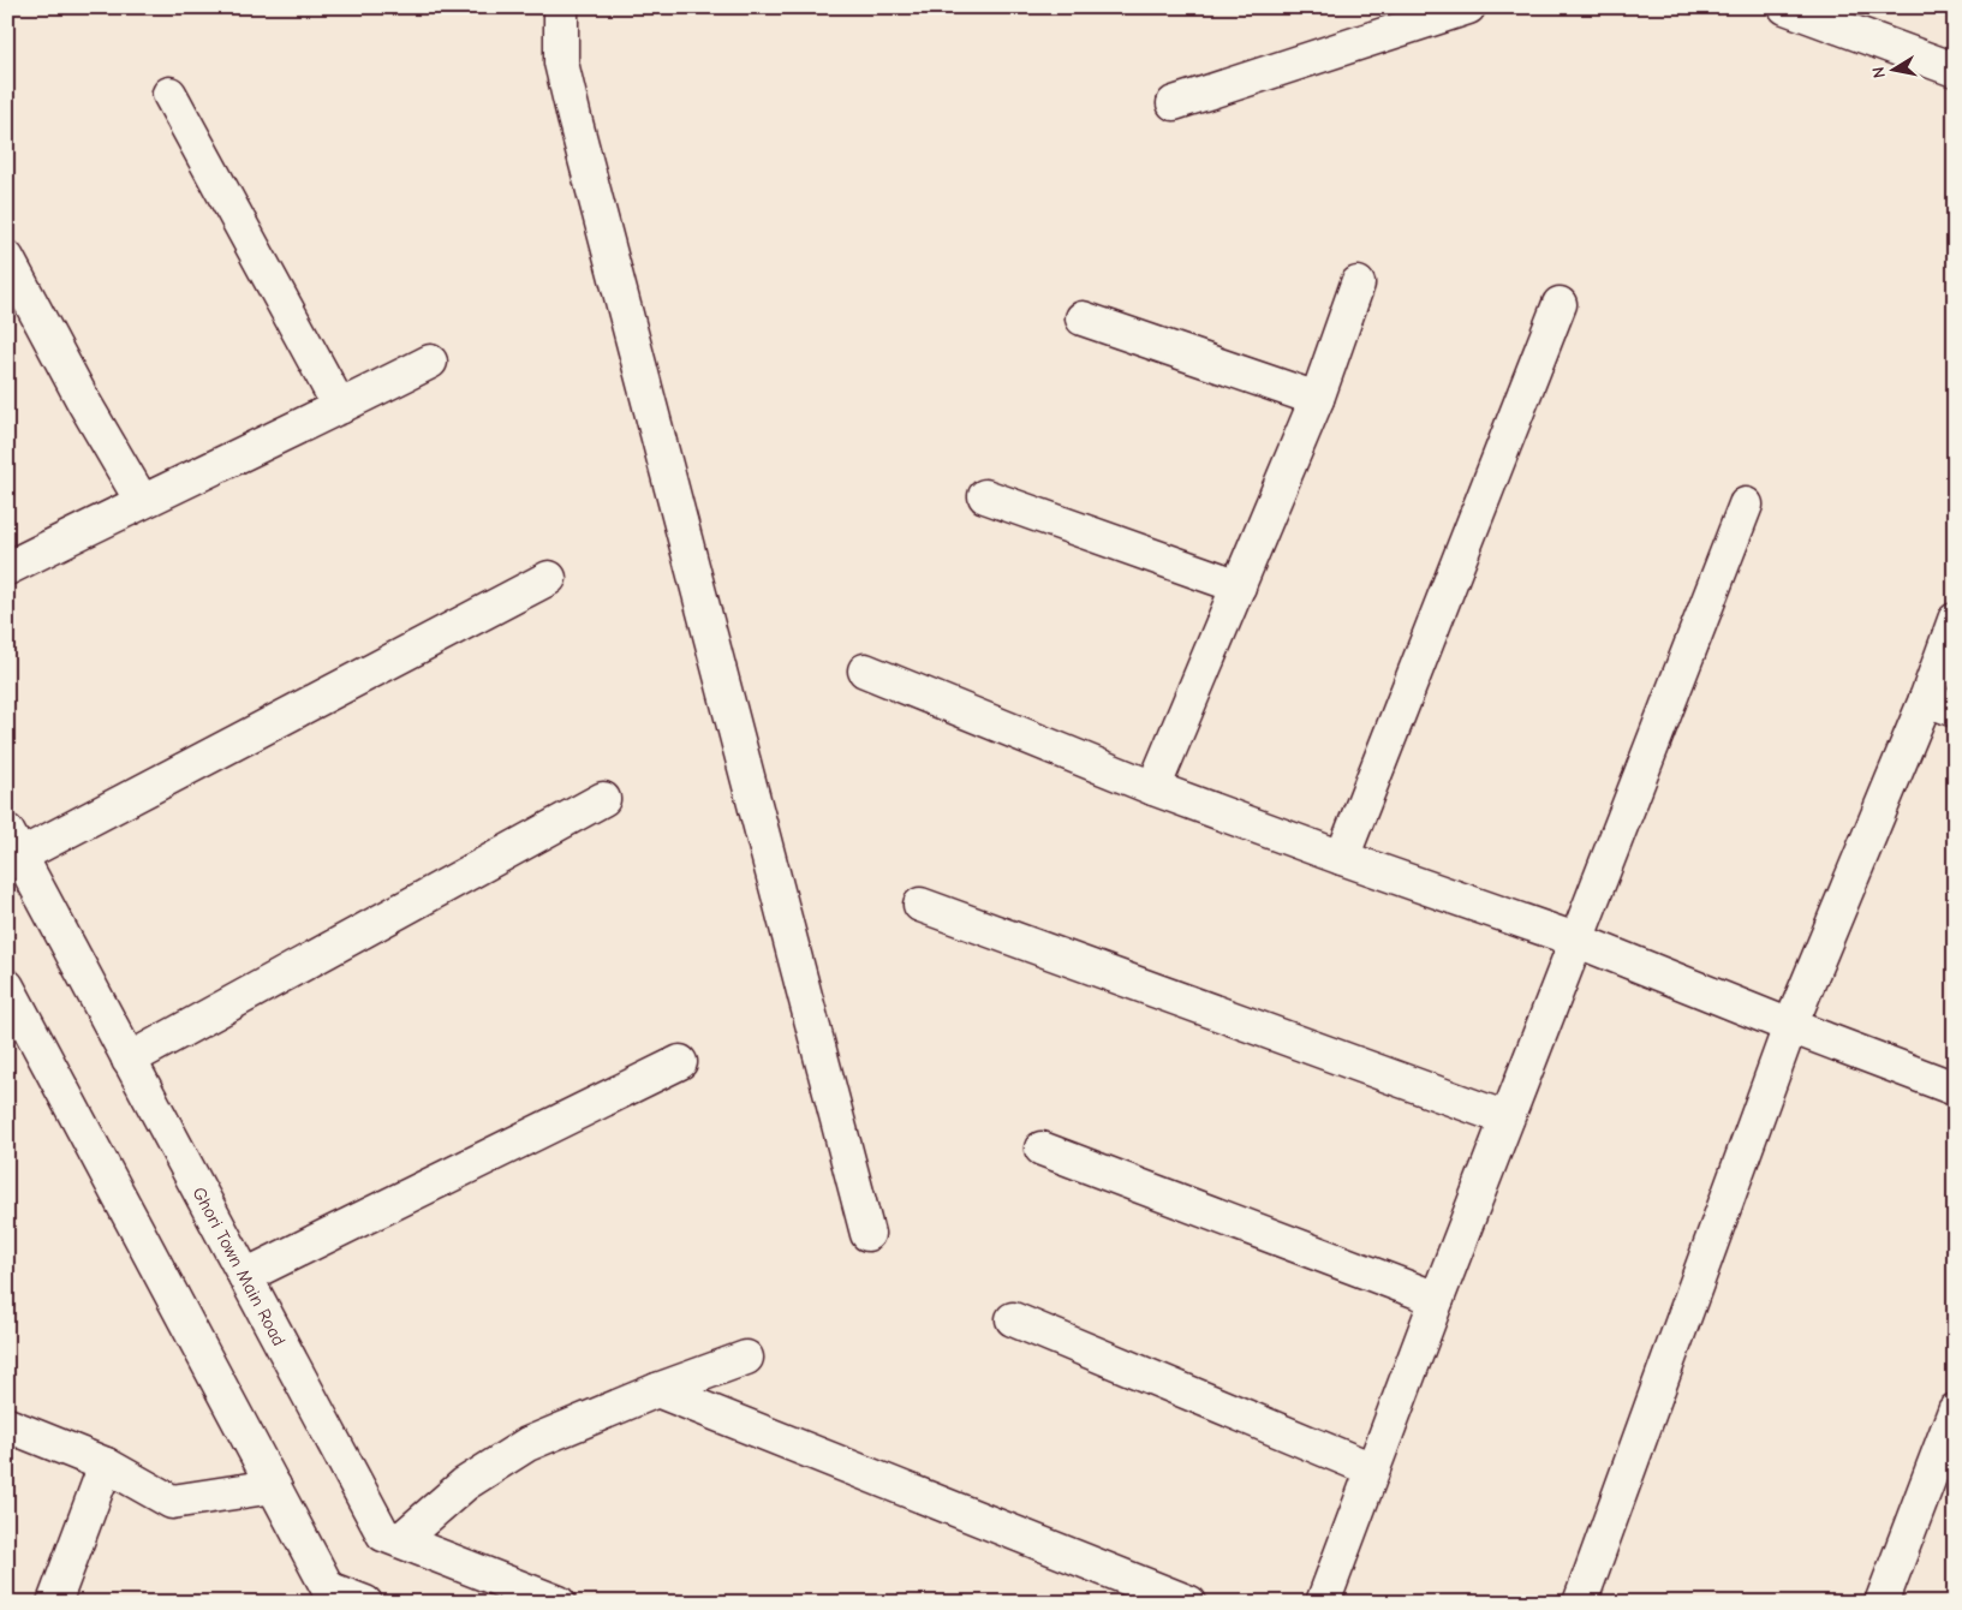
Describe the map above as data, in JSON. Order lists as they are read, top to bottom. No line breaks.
{"streets":{"street":["Ghori Town Main Road"]},"north":"left"}
